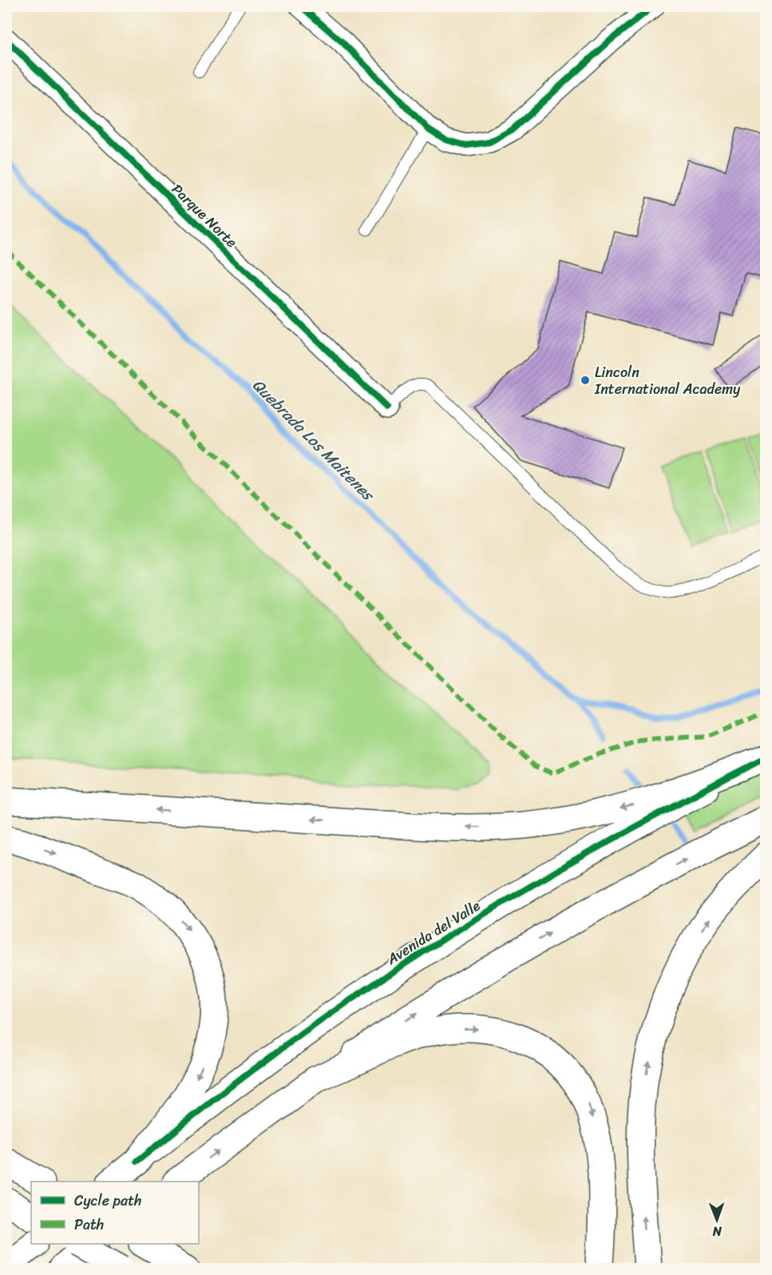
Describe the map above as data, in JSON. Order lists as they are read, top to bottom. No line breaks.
{"streets":{"main road":["Avenida del Valle"],"street":["Parque Norte"]},"water":["Quebrada Los Maitenes"],"places":["Lincoln International Academy"],"legend":["Cycle path","Path"],"north":"bottom"}
